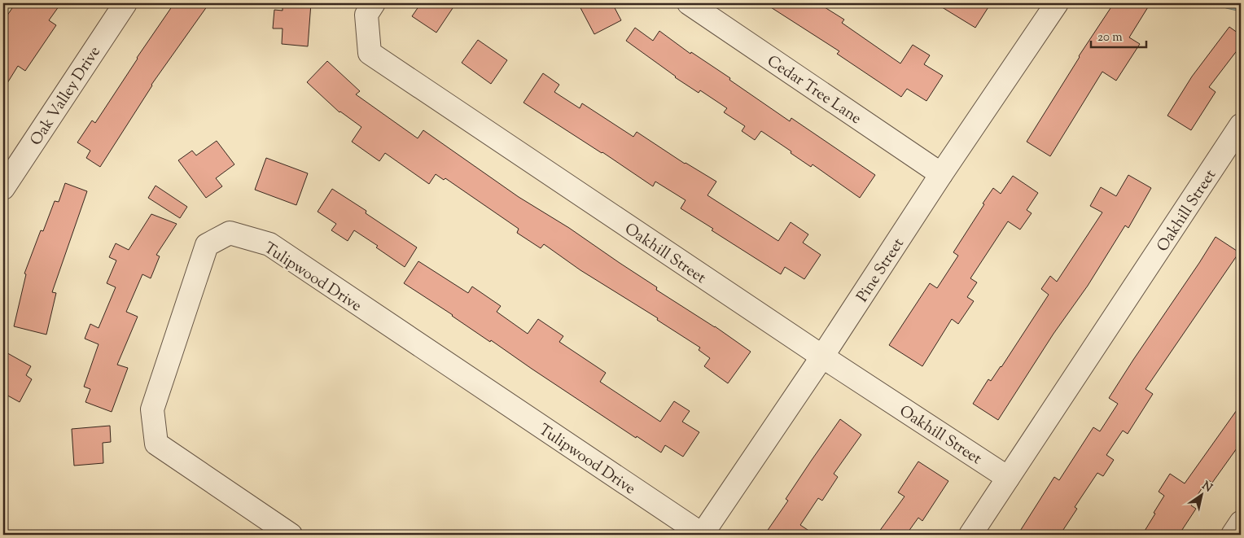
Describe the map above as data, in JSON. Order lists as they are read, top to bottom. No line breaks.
{"streets":{"street":["Cedar Tree Lane","Oak Valley Drive","Oakhill Street","Pine Street","Tulipwood Drive"]},"crossings":[["Cedar Tree Lane","Pine Street"],["Oakhill Street","Pine Street"],["Pine Street","Tulipwood Drive"]],"scale_bar":"20 m","north":"top right"}
